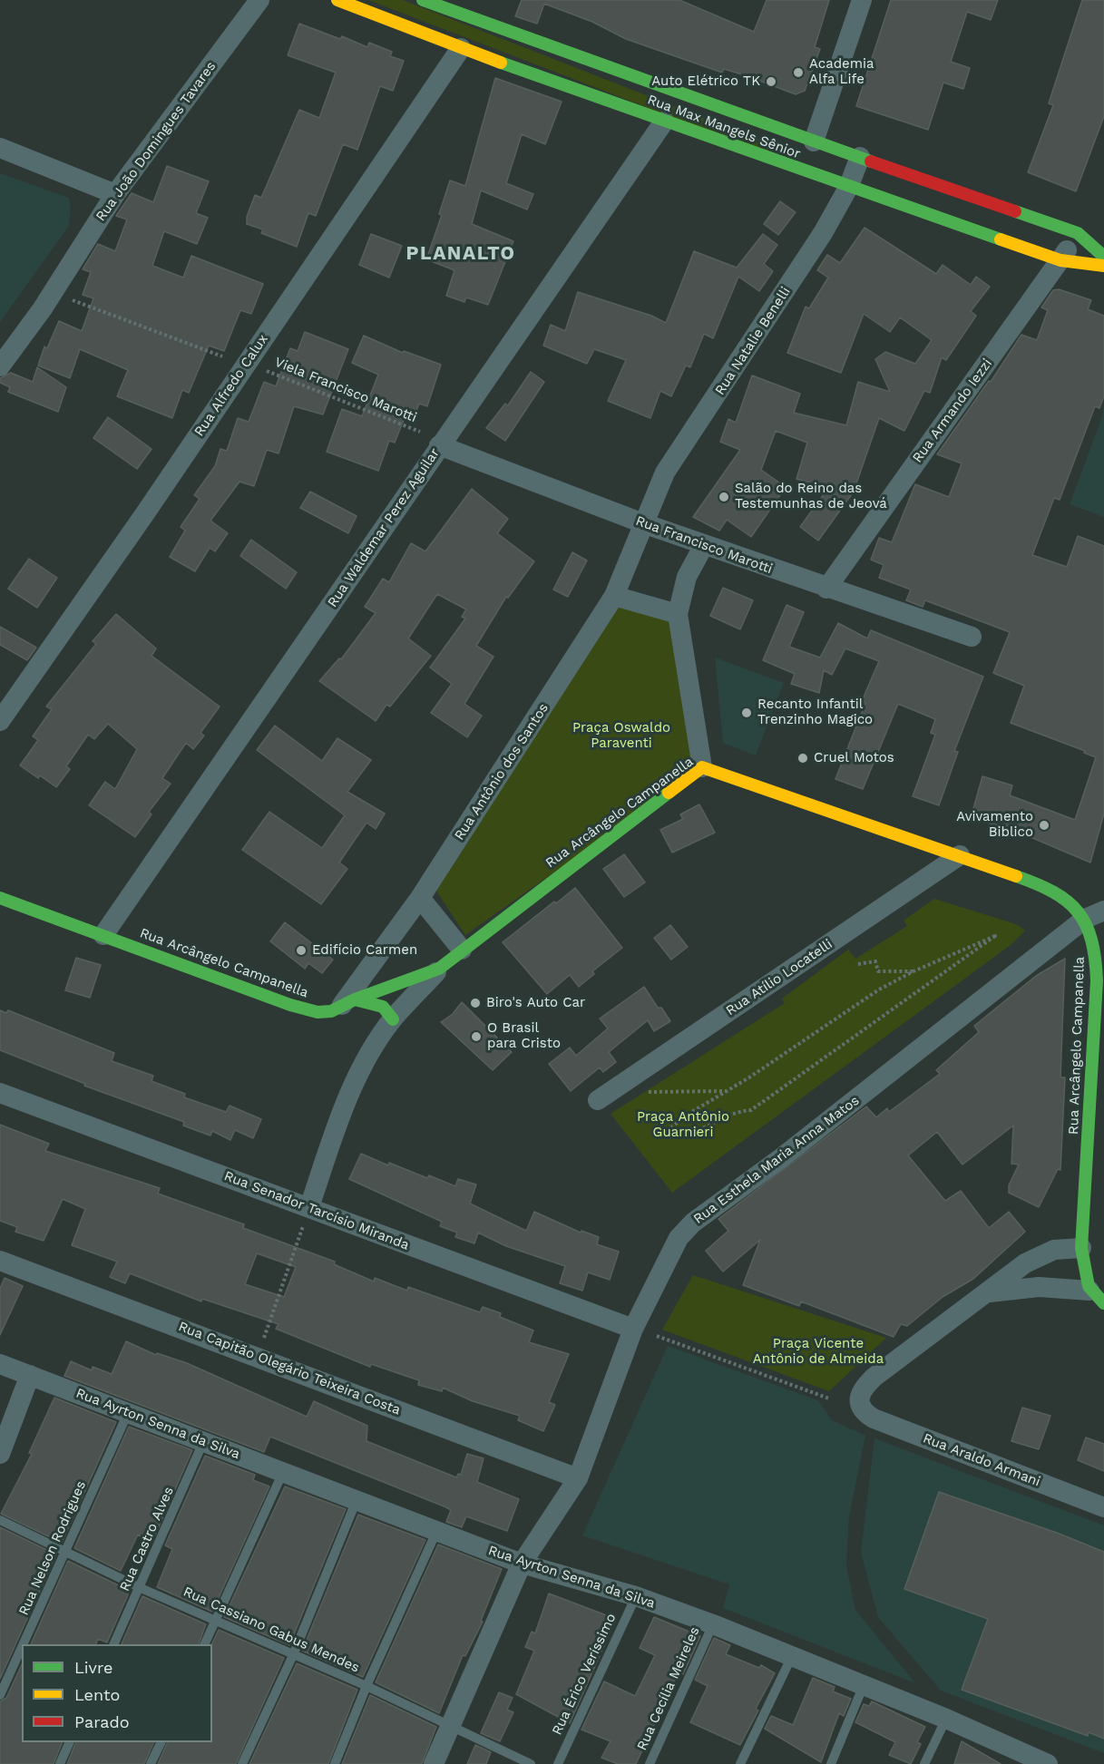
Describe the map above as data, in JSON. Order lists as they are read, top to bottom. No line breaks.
{"streets":{"street":["Rua Max Mangels Sênior","Rua João Domingues Tavares","Rua Natalie Benelli","Rua Alfredo Calux","Rua Armando Iezzi","Rua Waldemar Perez Aguilar","Rua Francisco Marotti","Rua Antônio dos Santos","Rua Arcângelo Campanella","Rua Atílio Locatelli","Rua Esthela Maria Anna Matos","Rua Senador Tarcísio Miranda","Rua Capitão Olegário Teixeira Costa","Rua Ayrton Senna da Silva","Rua Araldo Armani"],"lane":["Rua Castro Alves","Rua Nelson Rodrigues","Rua Cassiano Gabus Mendes","Rua Érico Veríssimo","Rua Cecília Meireles"],"path":["Viela Francisco Marotti"]},"crossings":[["Rua Max Mangels Sênior","Rua Natalie Benelli"],["Rua Max Mangels Sênior","Rua Alfredo Calux"],["Rua Max Mangels Sênior","Rua Armando Iezzi"],["Rua Max Mangels Sênior","Rua Waldemar Perez Aguilar"],["Rua Natalie Benelli","Rua Francisco Marotti"],["Rua Natalie Benelli","Rua Antônio dos Santos"],["Rua Armando Iezzi","Rua Francisco Marotti"],["Rua Waldemar Perez Aguilar","Rua Francisco Marotti"],["Rua Waldemar Perez Aguilar","Rua Arcângelo Campanella"],["Rua Francisco Marotti","Rua Antônio dos Santos"],["Rua Antônio dos Santos","Rua Arcângelo Campanella"],["Rua Arcângelo Campanella","Rua Atílio Locatelli"],["Rua Arcângelo Campanella","Rua Esthela Maria Anna Matos"],["Rua Esthela Maria Anna Matos","Rua Senador Tarcísio Miranda"],["Rua Esthela Maria Anna Matos","Rua Capitão Olegário Teixeira Costa"],["Rua Esthela Maria Anna Matos","Rua Ayrton Senna da Silva"],["Rua Esthela Maria Anna Matos","Rua Cassiano Gabus Mendes"],["Rua Ayrton Senna da Silva","Rua Castro Alves"],["Rua Ayrton Senna da Silva","Rua Nelson Rodrigues"],["Rua Ayrton Senna da Silva","Rua Érico Veríssimo"],["Rua Ayrton Senna da Silva","Rua Cecília Meireles"],["Rua Castro Alves","Rua Cassiano Gabus Mendes"],["Rua Nelson Rodrigues","Rua Cassiano Gabus Mendes"]],"districts":["PLANALTO"],"parks":["Praça Oswaldo Paraventi","Praça Antônio Guarnieri","Praça Vicente Antônio de Almeida"],"places":["Academia Alfa Life","Auto Elétrico TK","Salão do Reino das Testemunhas de Jeová","Recanto Infantil Trenzinho Magico","Cruel Motos","Avivamento Biblico","Edifício Carmen","Biro's Auto Car","O Brasil para Cristo"],"legend":["Livre","Lento","Parado"]}
